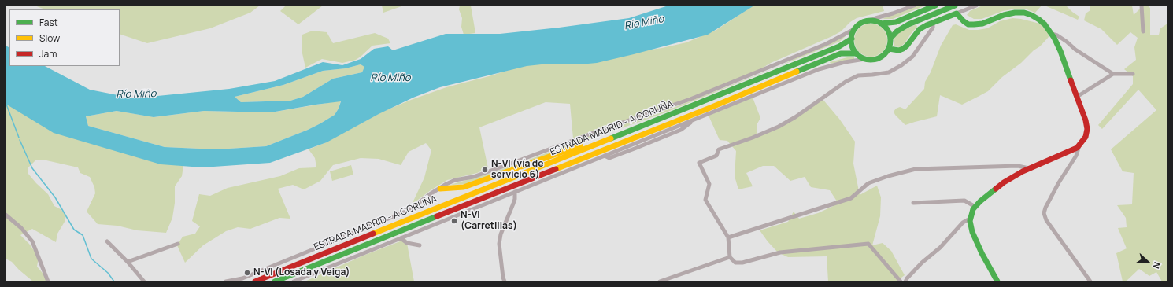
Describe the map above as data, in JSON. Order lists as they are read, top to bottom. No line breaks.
{"streets":{"main road":["ESTRADA MADRID - A CORUÑA"]},"water":["Río Miño"],"places":["N-VI (vía de servicio 6)","N-VI (Carretillas)","N-VI (Losada y Veiga)"],"legend":["Fast","Slow","Jam"],"north":"right"}
